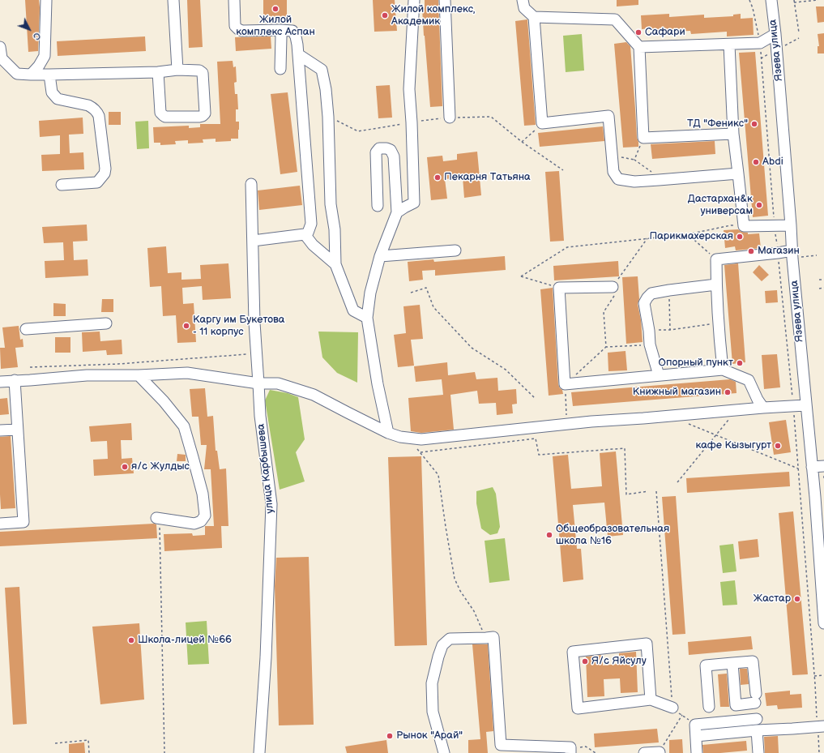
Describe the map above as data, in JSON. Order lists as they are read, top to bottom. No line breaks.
{"streets":{"street":["Язева улица","улица Карбышева"]},"places":["Жилой комплекс Аспан","Жилой комплекс, Академик","Сафари","ТД \"Феникс\"","Abdi","Пекарня Татьяна","Дастархан&к универсам","Парикмахерская","Магазин","Каргу им Букетова - 11 корпус","Опорный пункт","Книжный магазин","кафе Кызыгурт","я/c Жулдыс","Общеобразовательная школа №16","Жастар","Школа-лицей №66","Я/c Яйсулу","Рынок \"Арай\""],"north":"bottom right"}
